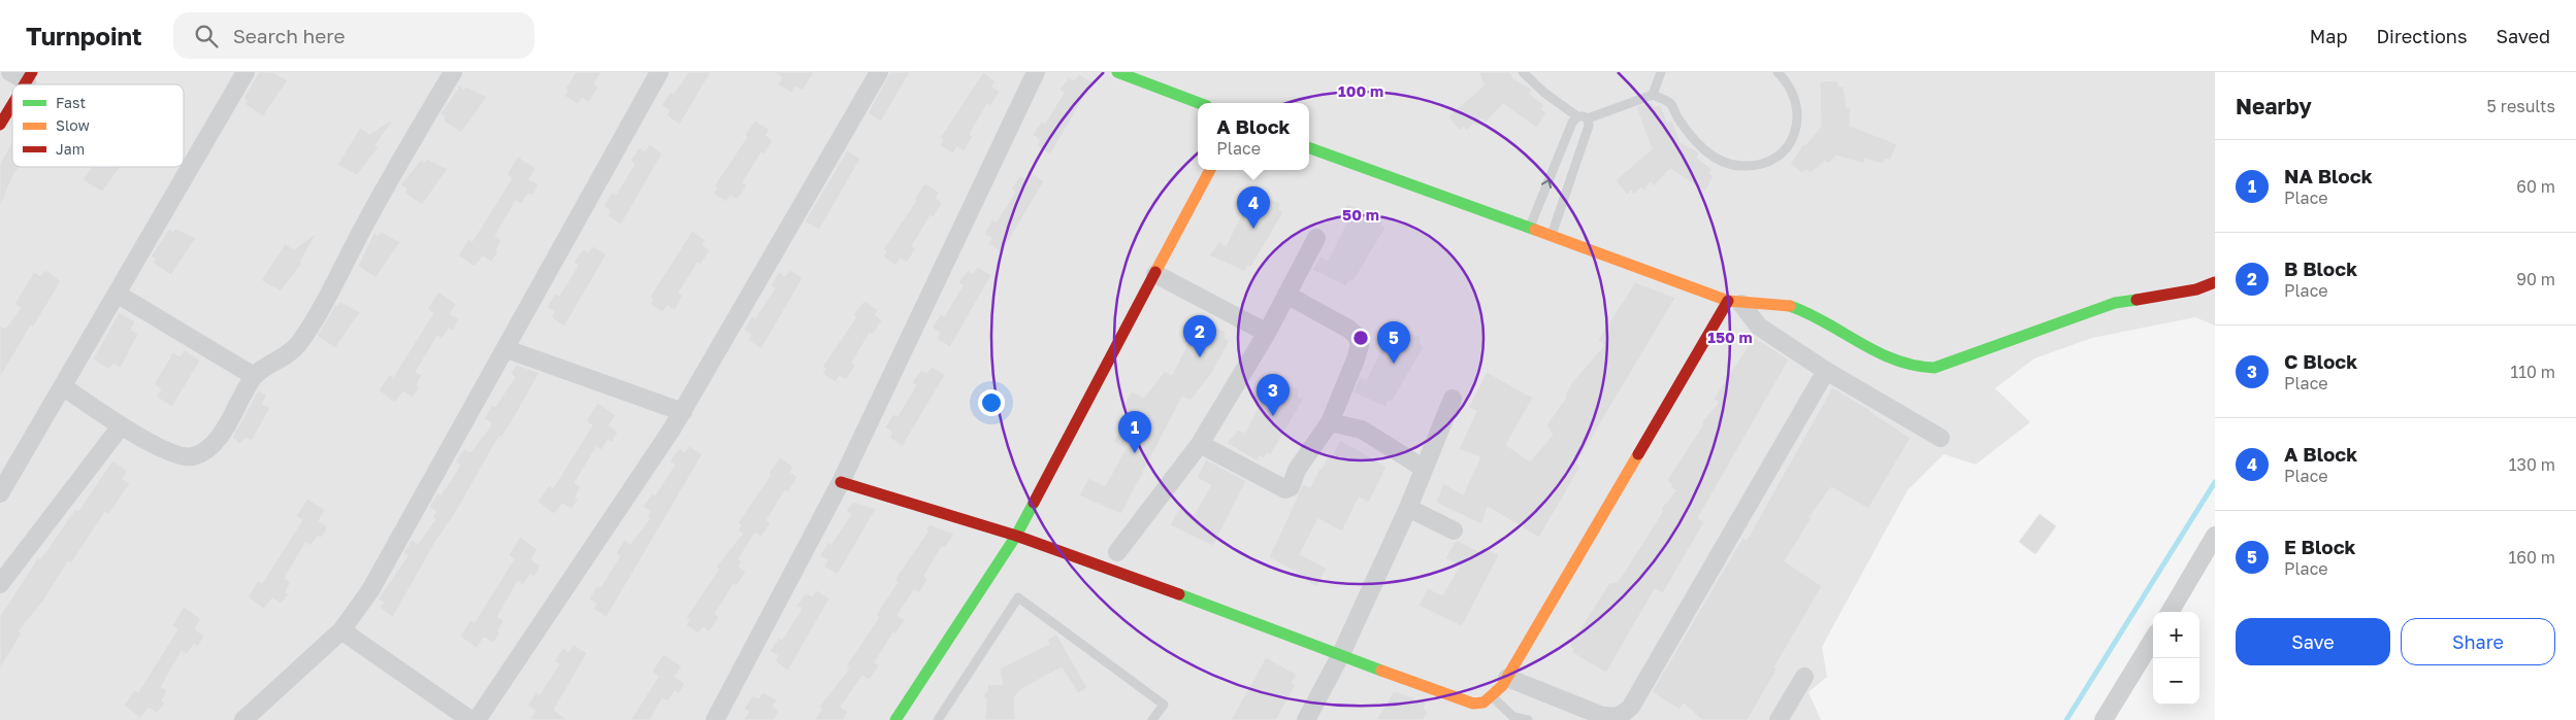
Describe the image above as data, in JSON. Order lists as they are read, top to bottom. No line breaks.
{"legend":["Fast","Slow","Jam"],"page":{"header":"Turnpoint","search":"Search here","nav":["Map","Directions","Saved"],"heading":["Nearby","5 results"],"popup":["A Block","Place"],"list":[{"mark":"1","name":"NA Block","note":"Place","value":"60 m"},{"mark":"2","name":"B Block","note":"Place","value":"90 m"},{"mark":"3","name":"C Block","note":"Place","value":"110 m"},{"mark":"4","name":"A Block","note":"Place","value":"130 m"},{"mark":"5","name":"E Block","note":"Place","value":"160 m"}],"pins":["4","2","5","3","1"],"buttons":["Save","Share"],"map_buttons":["+","−"]},"rings":["100 m","50 m","150 m"]}
